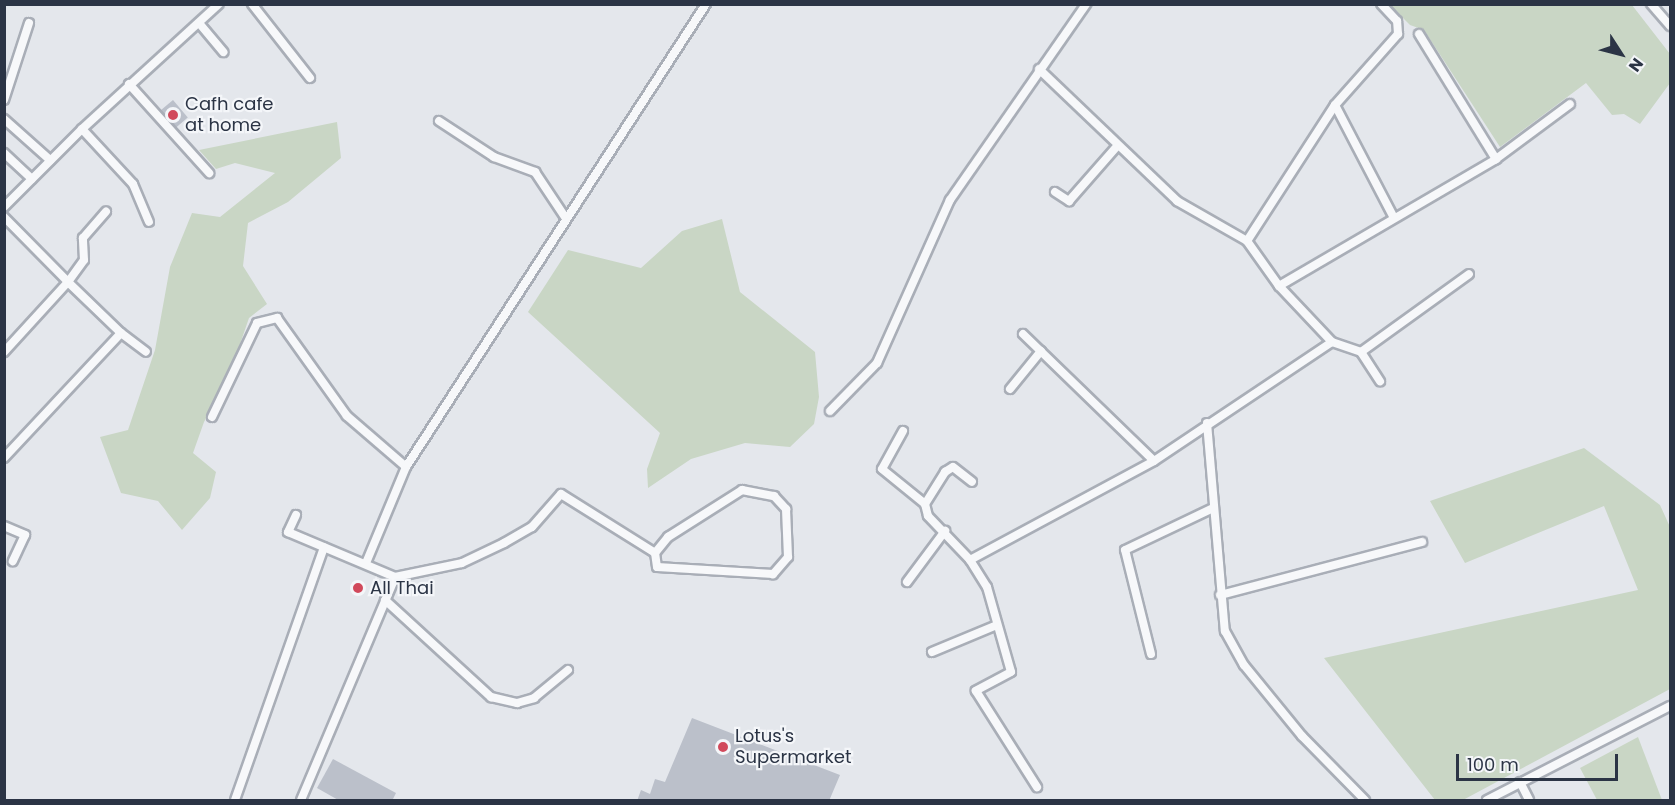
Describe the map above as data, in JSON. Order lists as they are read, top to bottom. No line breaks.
{"places":["Cafh cafe at home","All Thai","Lotus's Supermarket"],"scale_bar":"100 m","north":"bottom right"}
